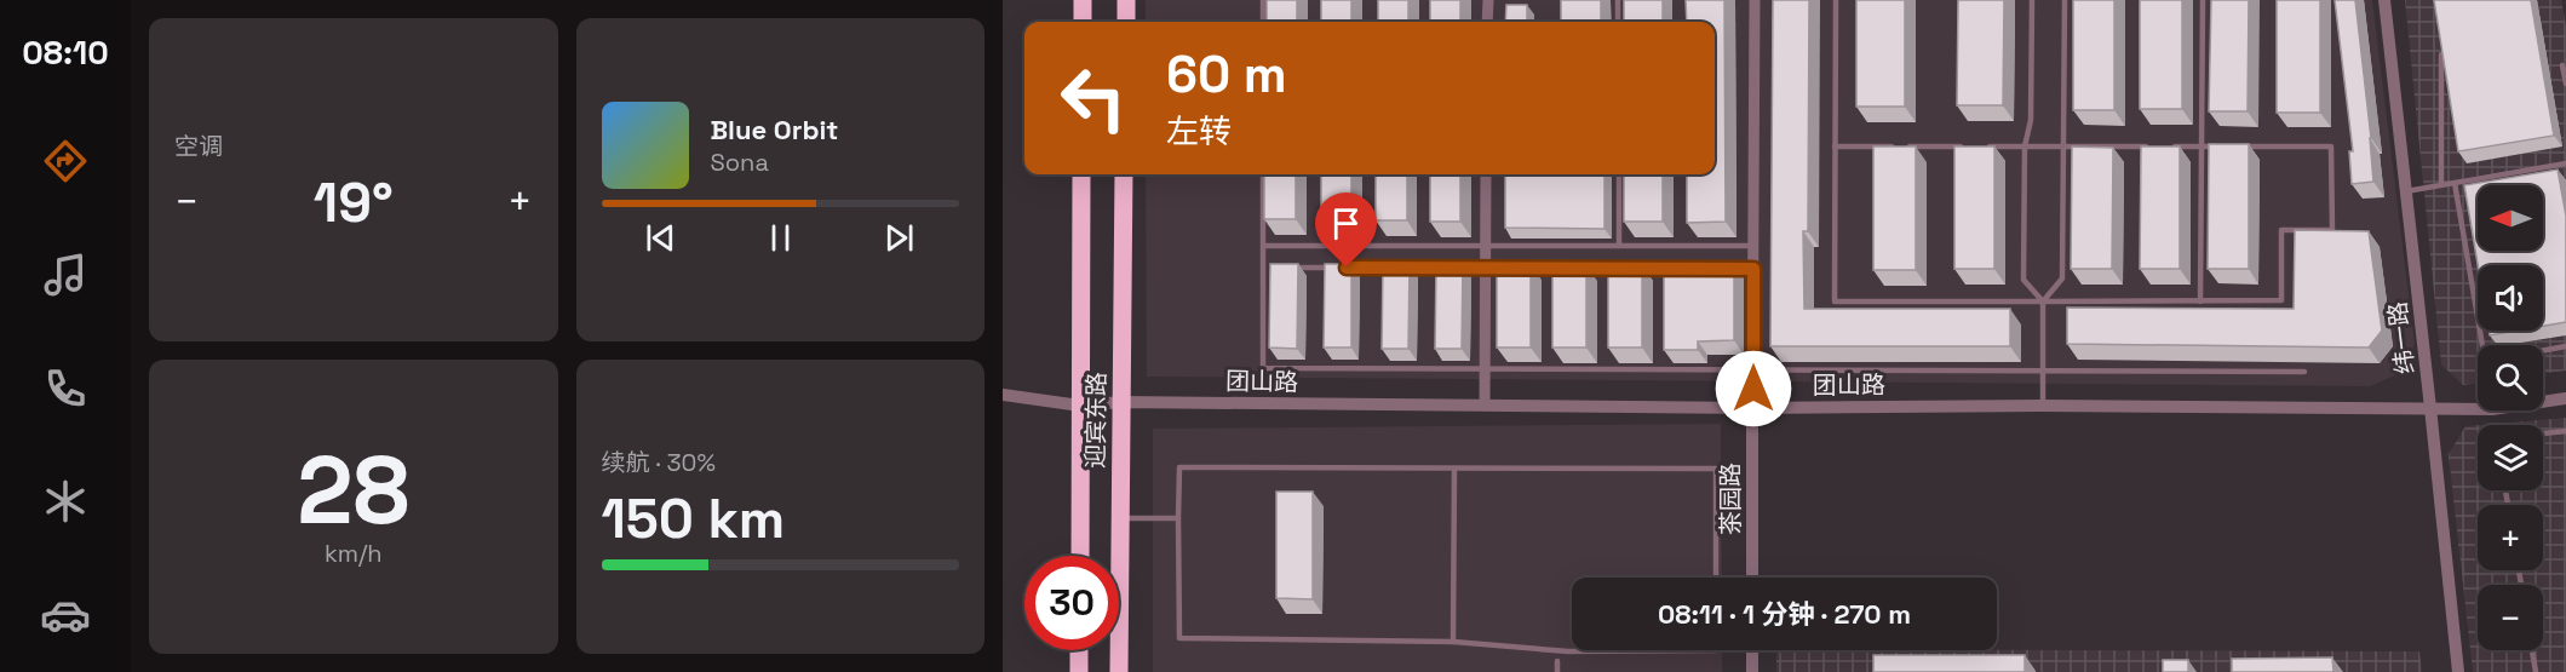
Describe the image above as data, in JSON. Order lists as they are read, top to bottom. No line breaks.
{"streets":{"highway":["迎宾东路"],"street":["纬一路","团山路","茶园路"]},"crossings":[["纬一路","团山路"],["团山路","迎宾东路"],["团山路","茶园路"]],"north":"left","page":{"tabs":"08:10","tile":["空调",["28","km/h"],["续航 · 30%","150 km"]],"turn":["60 m","左转"],"song":["Blue Orbit","Sona"],"heat":["−","19°","+"],"map_buttons":["+","−"],"limit":"30","trip":"08:11 · 1 分钟 · 270 m"}}
